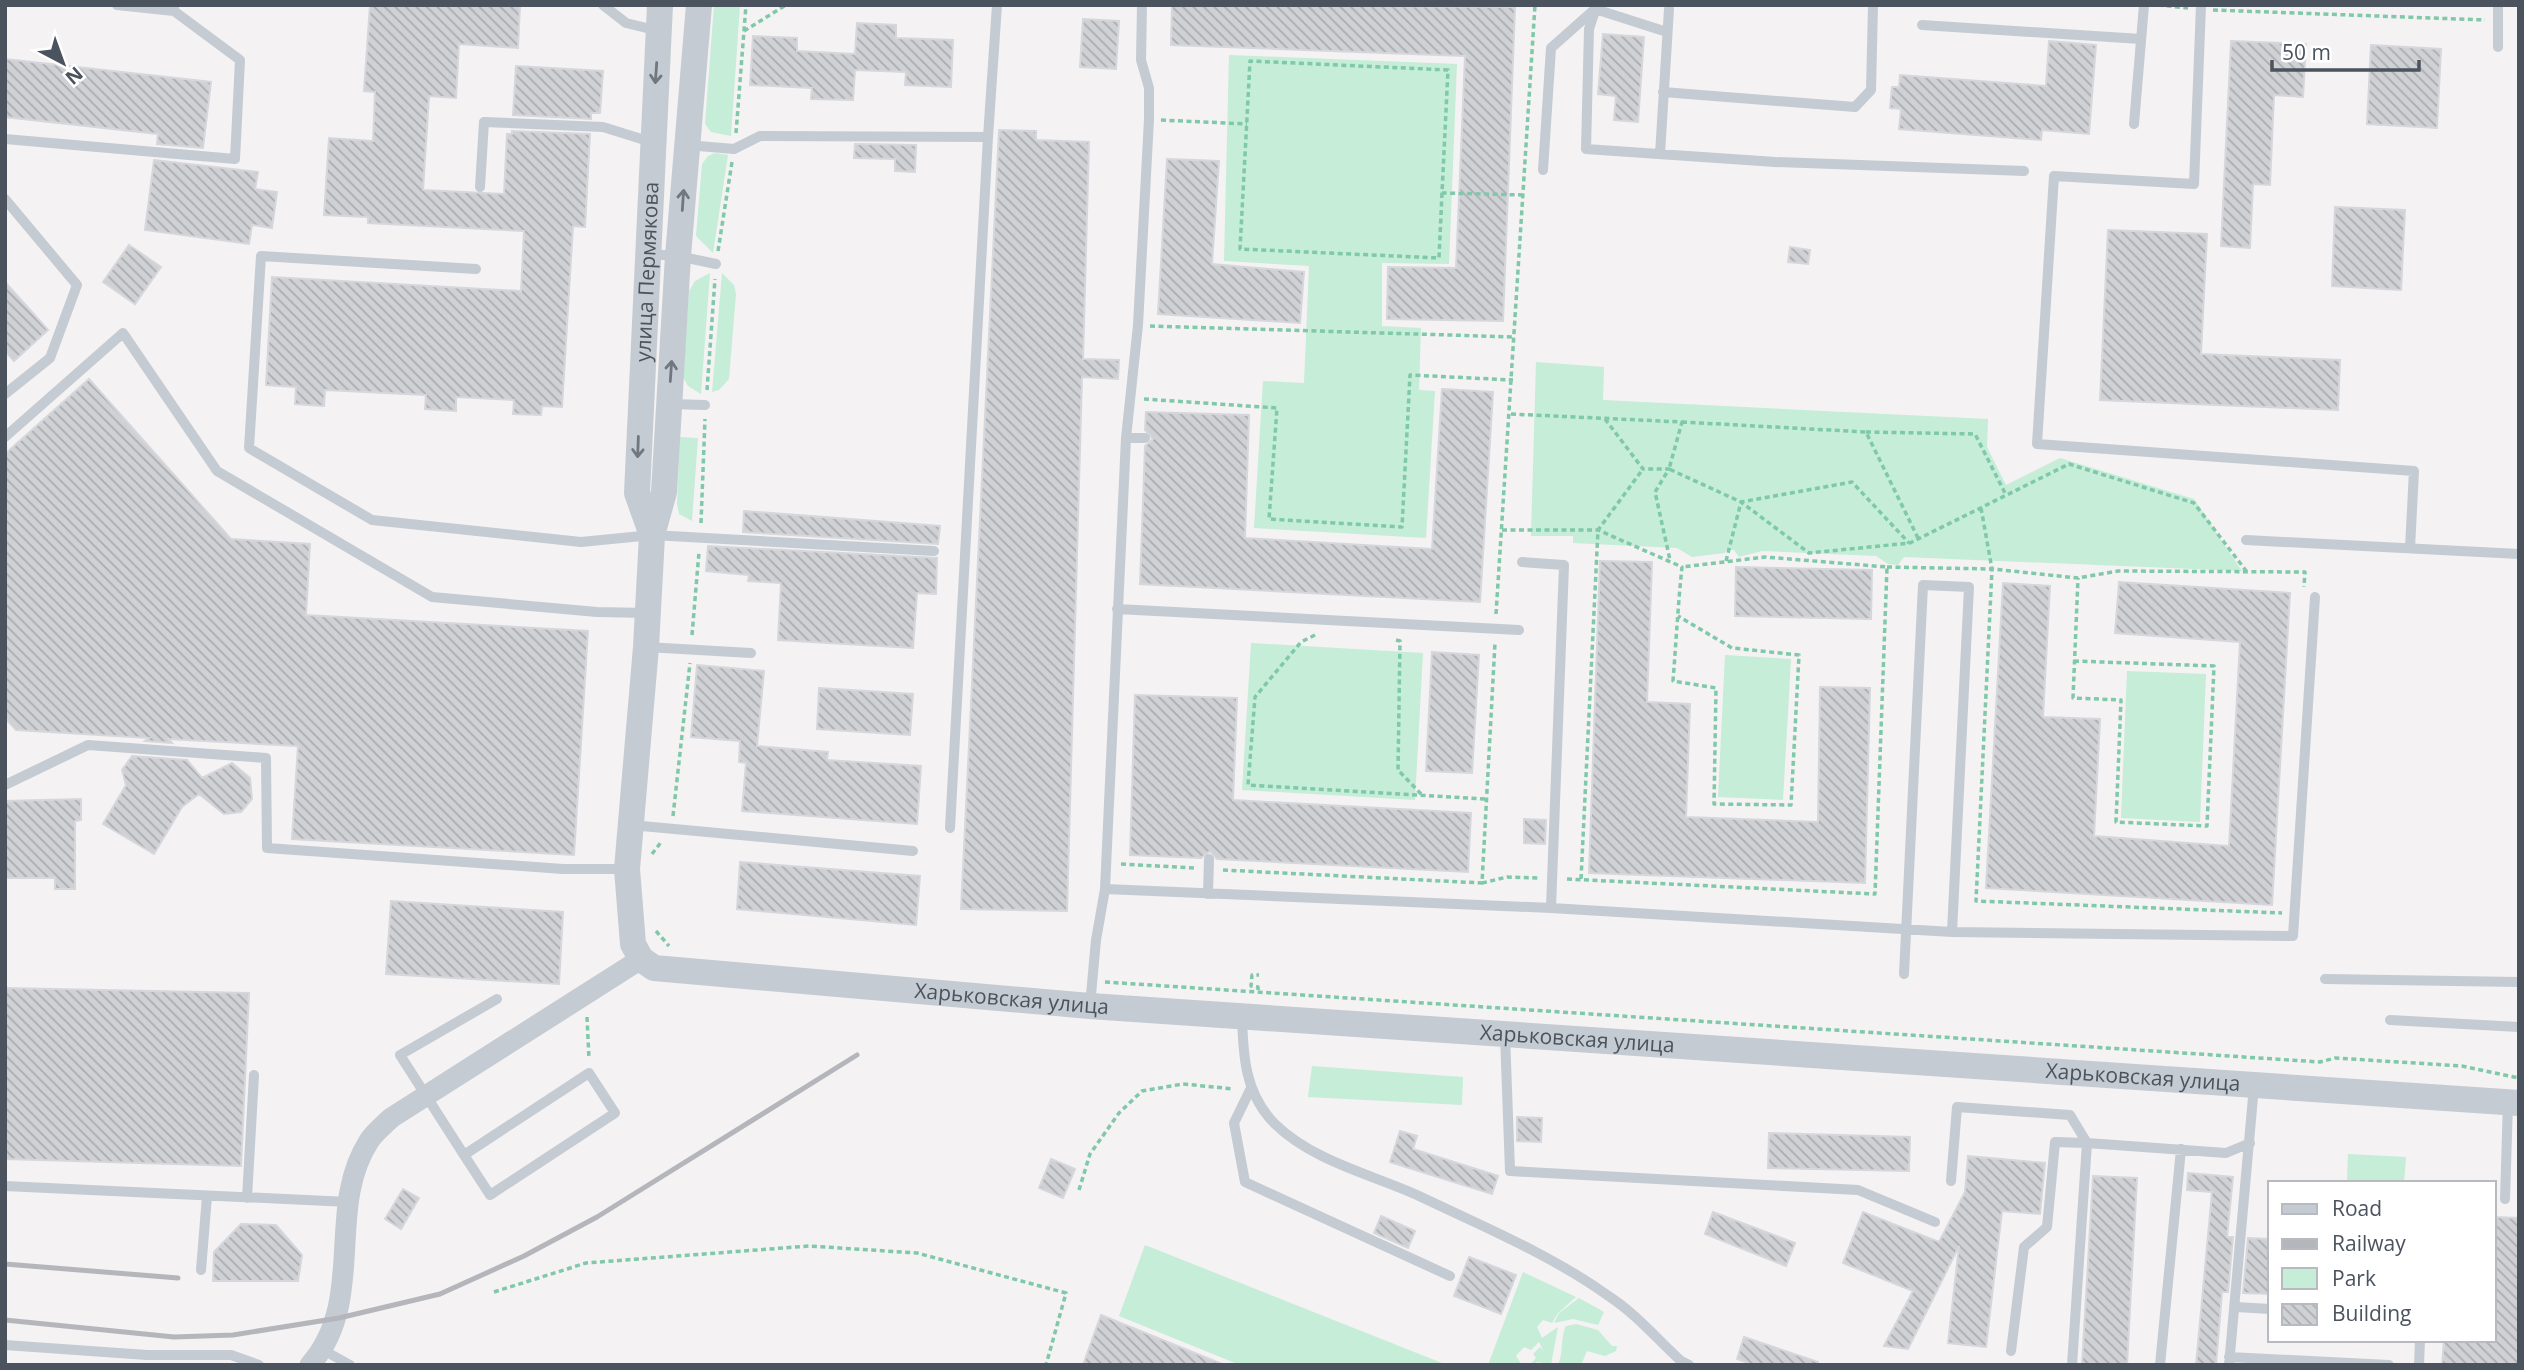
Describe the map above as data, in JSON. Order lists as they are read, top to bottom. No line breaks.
{"streets":{"street":["улица Пермякова","Харьковская улица"]},"crossings":[["улица Пермякова","Харьковская улица"]],"legend":["Road","Railway","Park","Building"],"scale_bar":"50 m","north":"bottom right"}
